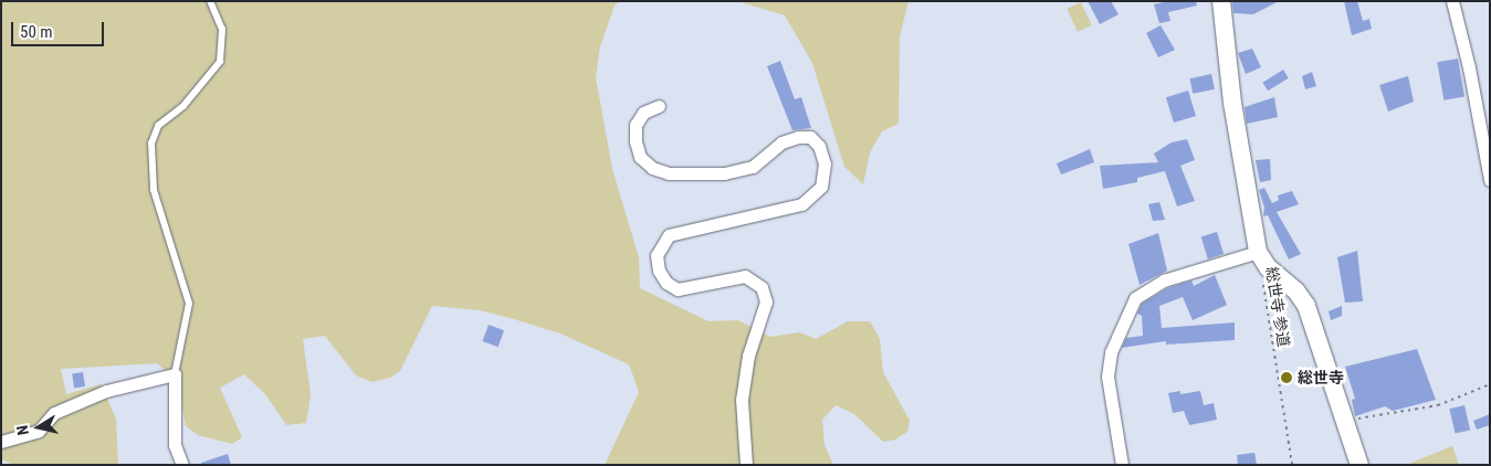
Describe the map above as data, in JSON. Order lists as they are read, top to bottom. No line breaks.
{"streets":{"path":["総世寺 参道"]},"places":["総世寺"],"scale_bar":"50 m","north":"left"}
